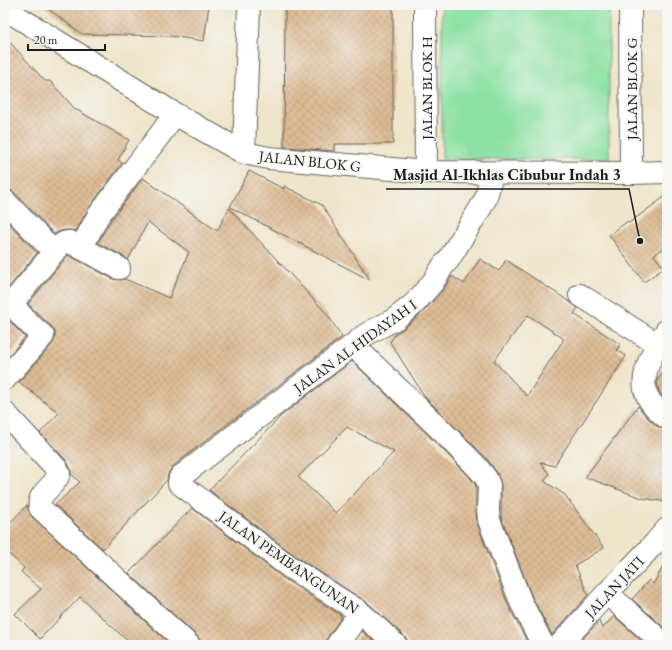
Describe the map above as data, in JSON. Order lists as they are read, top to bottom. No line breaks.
{"streets":{"street":["JALAN BLOK H","JALAN BLOK G","JALAN AL HIDAYAH I","JALAN PEMBANGUNAN","JALAN JATI"]},"crossings":[["JALAN BLOK H","JALAN BLOK G"],["JALAN BLOK G","JALAN AL HIDAYAH I"],["JALAN AL HIDAYAH I","JALAN PEMBANGUNAN"]],"places":["Masjid Al-Ikhlas Cibubur Indah 3"],"scale_bar":"20 m"}
